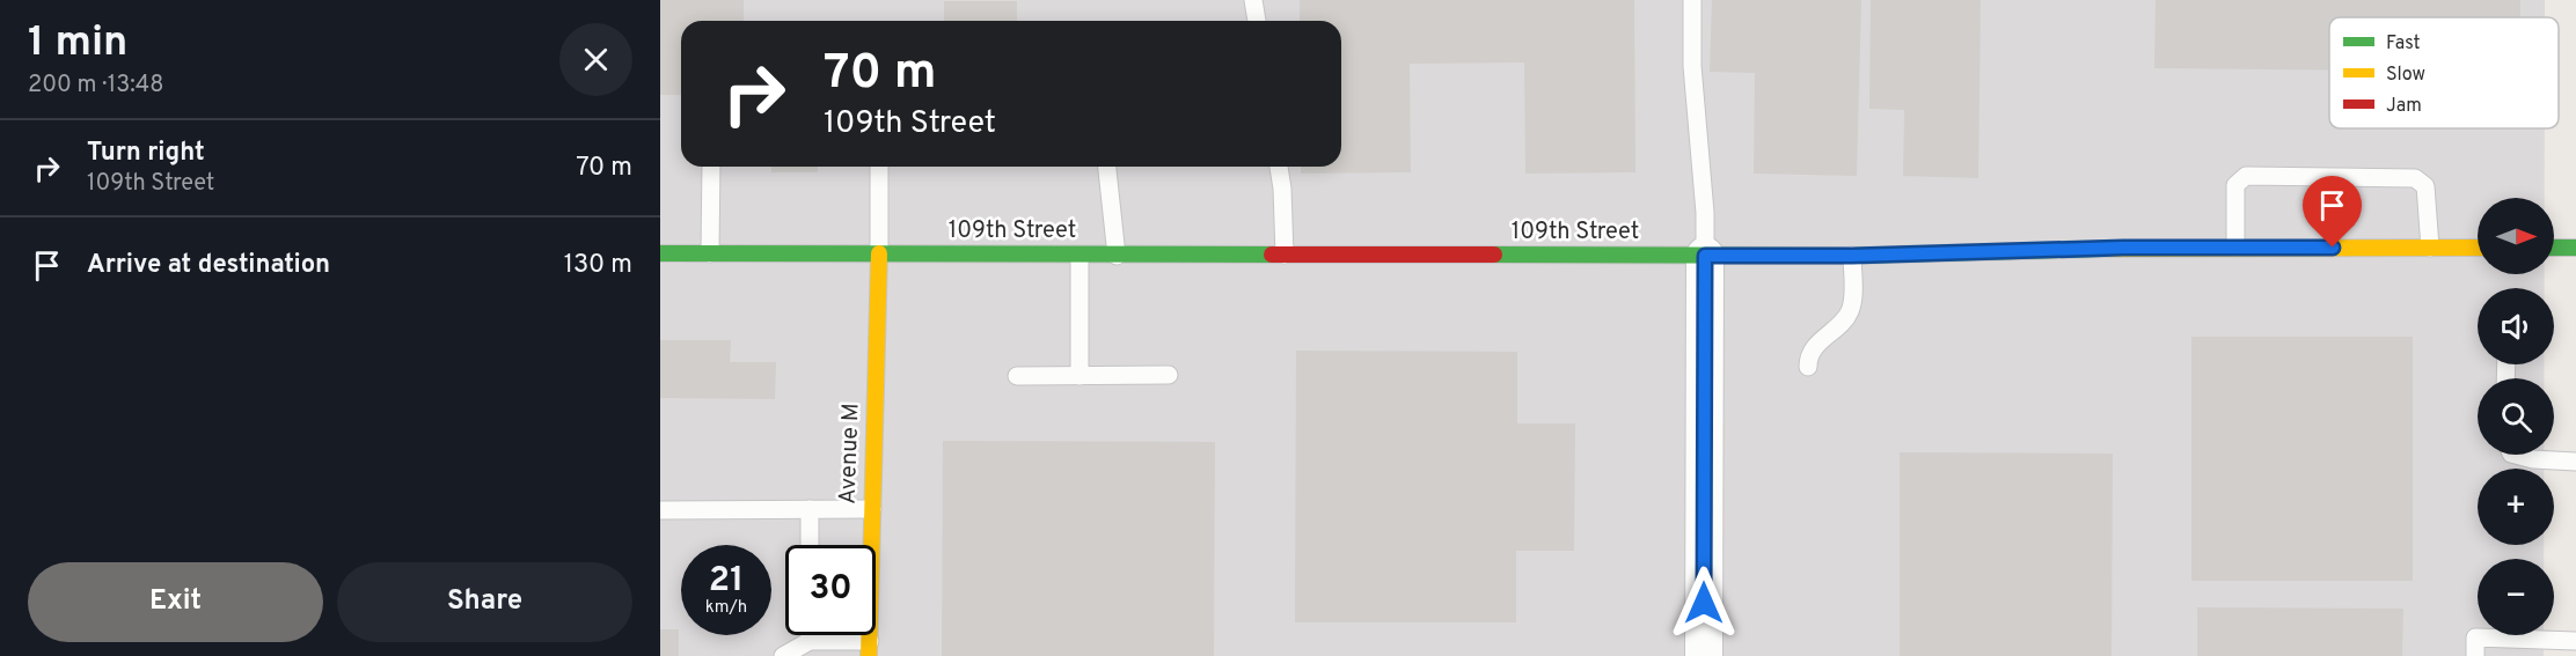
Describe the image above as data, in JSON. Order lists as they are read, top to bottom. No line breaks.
{"streets":{"street":["109th Street","Avenue M"]},"crossings":[["109th Street","Avenue M"]],"legend":["Fast","Slow","Jam"],"north":"right","page":{"heading":["1 min","200 m · 13:48"],"turn":["70 m","109th Street"],"list":[{"name":"Turn right","note":"109th Street","value":"70 m"},{"name":"Arrive at destination","value":"130 m"}],"map_buttons":["+","−"],"speed":"21 km/h","limit":"30","buttons":["Exit","Share"]}}
